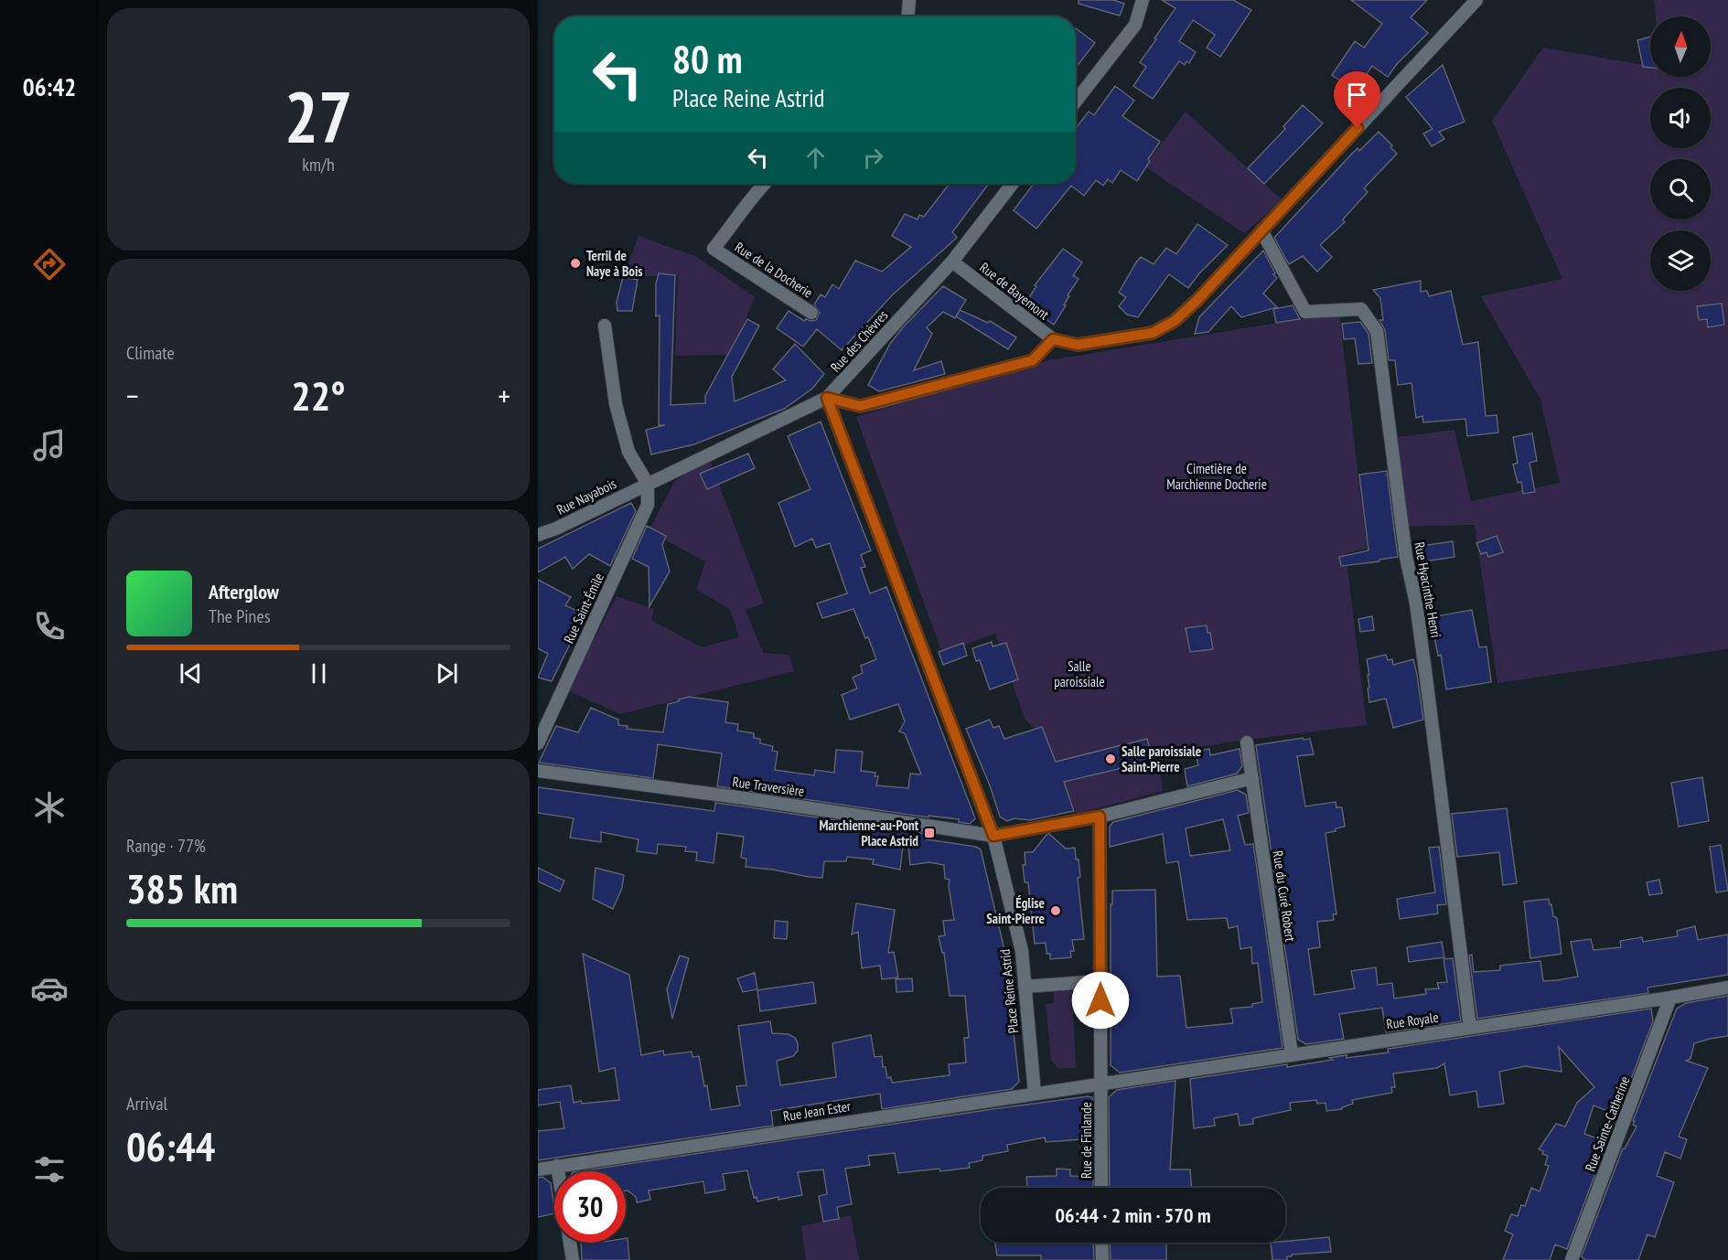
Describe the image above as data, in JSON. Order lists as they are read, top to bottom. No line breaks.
{"streets":{"street":["Rue de la Docherie","Rue de Bayemont","Rue des Chèvres","Rue Nayabois","Rue Hyacinthe Henri","Rue Saint-Émile","Rue Traversière","Rue du Curé Robert","Place Reine Astrid","Rue Royale","Rue Jean Ester","Rue Sainte-Catherine","Rue de Finlande"]},"crossings":[["Rue de Bayemont","Rue des Chèvres"],["Rue de Bayemont","Rue Hyacinthe Henri"],["Rue des Chèvres","Rue Nayabois"],["Rue des Chèvres","Rue Saint-Émile"],["Rue des Chèvres","Place Reine Astrid"],["Rue Nayabois","Rue Saint-Émile"],["Rue Hyacinthe Henri","Rue Royale"],["Rue Traversière","Place Reine Astrid"],["Rue du Curé Robert","Rue Royale"],["Place Reine Astrid","Rue Jean Ester"],["Rue Royale","Rue Jean Ester"],["Rue Royale","Rue Sainte-Catherine"],["Rue Royale","Rue de Finlande"],["Rue Jean Ester","Rue de Finlande"]],"parks":["Cimetière de Marchienne Docherie","Salle paroissiale"],"places":{"other":["Terril de Naye à Bois","Salle paroissiale Saint-Pierre","Église Saint-Pierre"],"transit":["Marchienne-au-Pont Place Astrid"]},"north":"top","page":{"tabs":"06:42","tile":[["27","km/h"],"Climate",["Range · 77%","385 km"],["Arrival","06:44"]],"turn":["80 m","Place Reine Astrid"],"heat":["−","22°","+"],"song":["Afterglow","The Pines"],"limit":"30","trip":"06:44 · 2 min · 570 m"}}
